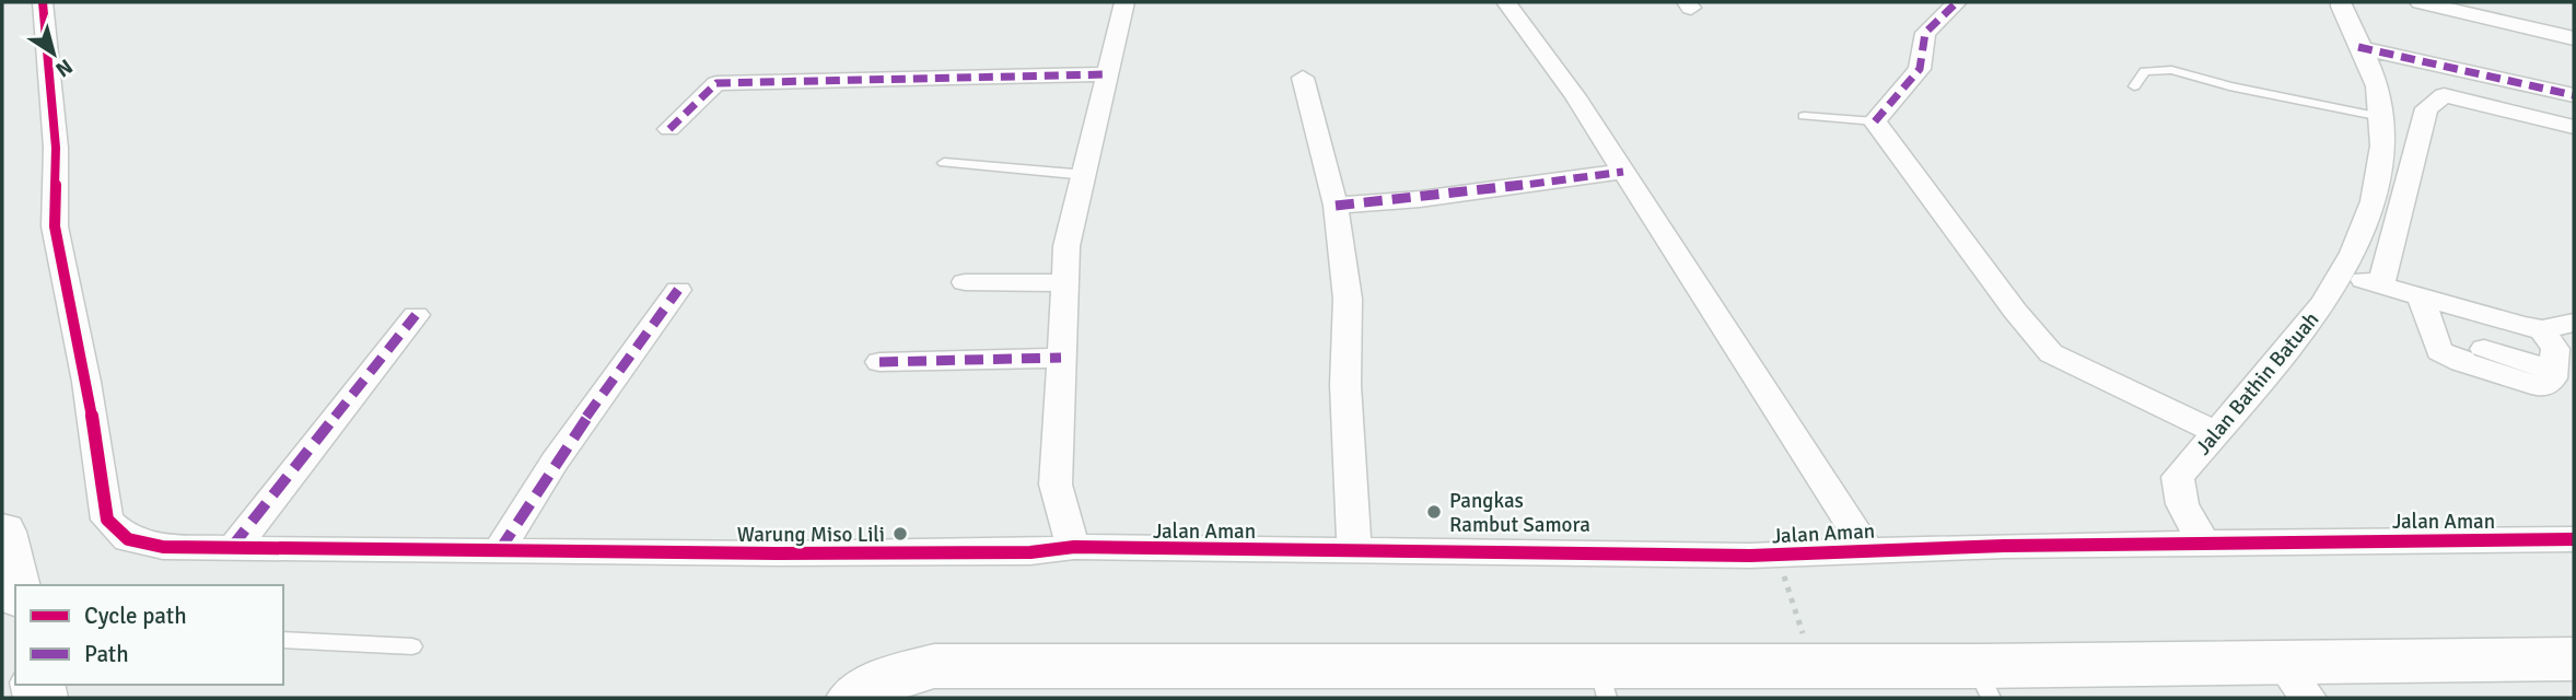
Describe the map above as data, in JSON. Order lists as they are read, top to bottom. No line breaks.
{"streets":{"street":["Jalan Bathin Batuah","Jalan Aman"]},"crossings":[["Jalan Bathin Batuah","Jalan Aman"]],"places":["Pangkas Rambut Samora","Warung Miso Lili"],"legend":["Cycle path","Path"],"north":"bottom right"}
